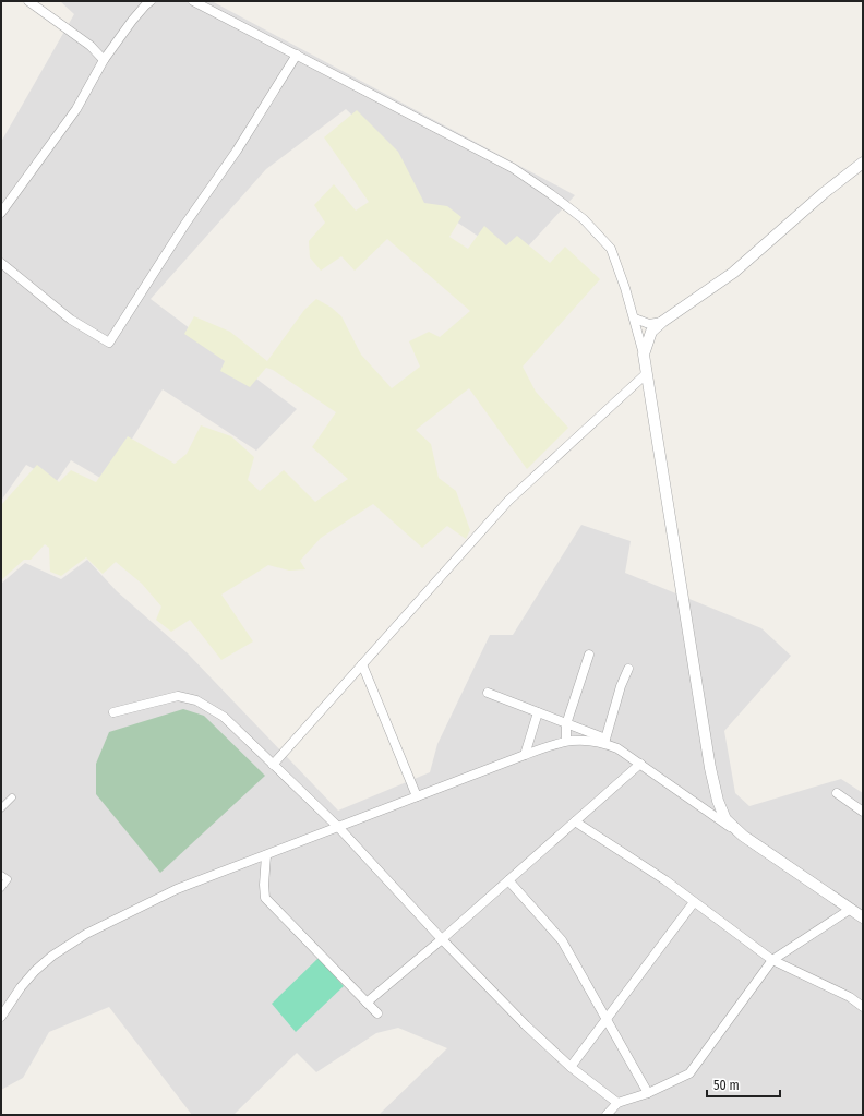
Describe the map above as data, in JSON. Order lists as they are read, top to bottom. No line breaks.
{"scale_bar":"50 m"}
